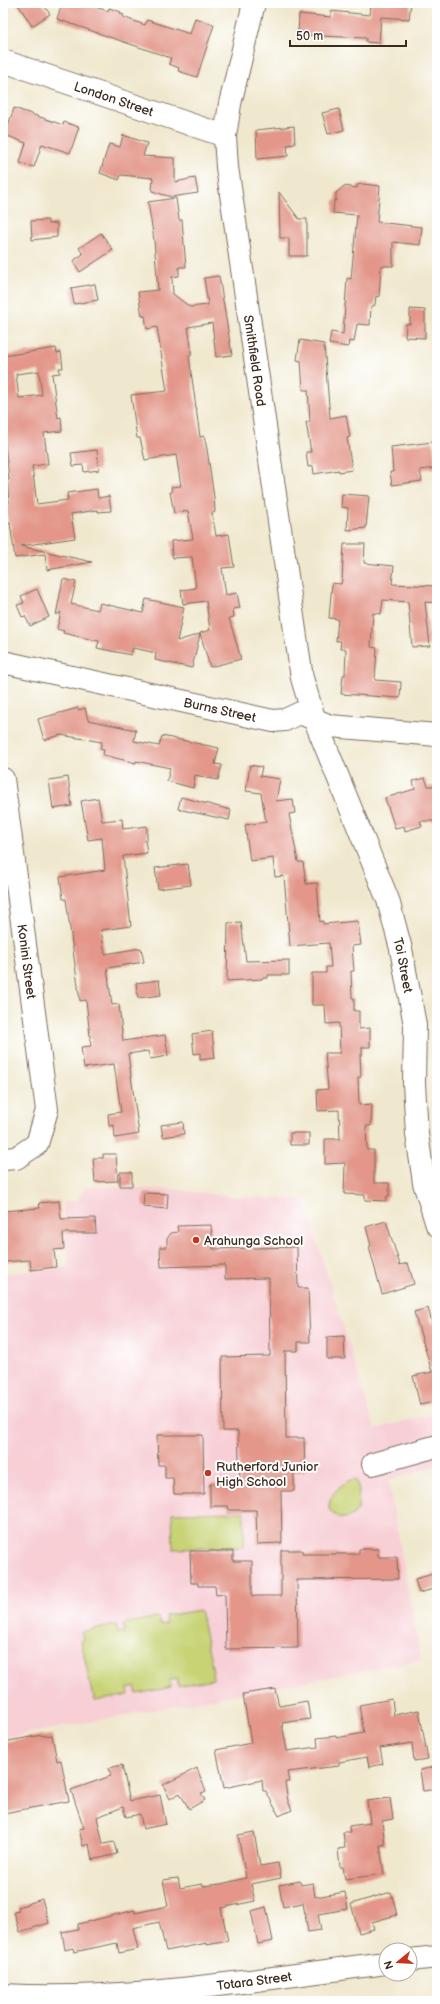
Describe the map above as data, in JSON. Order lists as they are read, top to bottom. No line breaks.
{"streets":{"street":["London Street","Smithfield Road","Burns Street","Konini Street","Toi Street","Totara Street"]},"crossings":[["London Street","Smithfield Road"],["Smithfield Road","Burns Street"],["Smithfield Road","Toi Street"],["Burns Street","Toi Street"]],"places":["Arahunga School","Rutherford Junior High School"],"scale_bar":"50 m","north":"left"}
